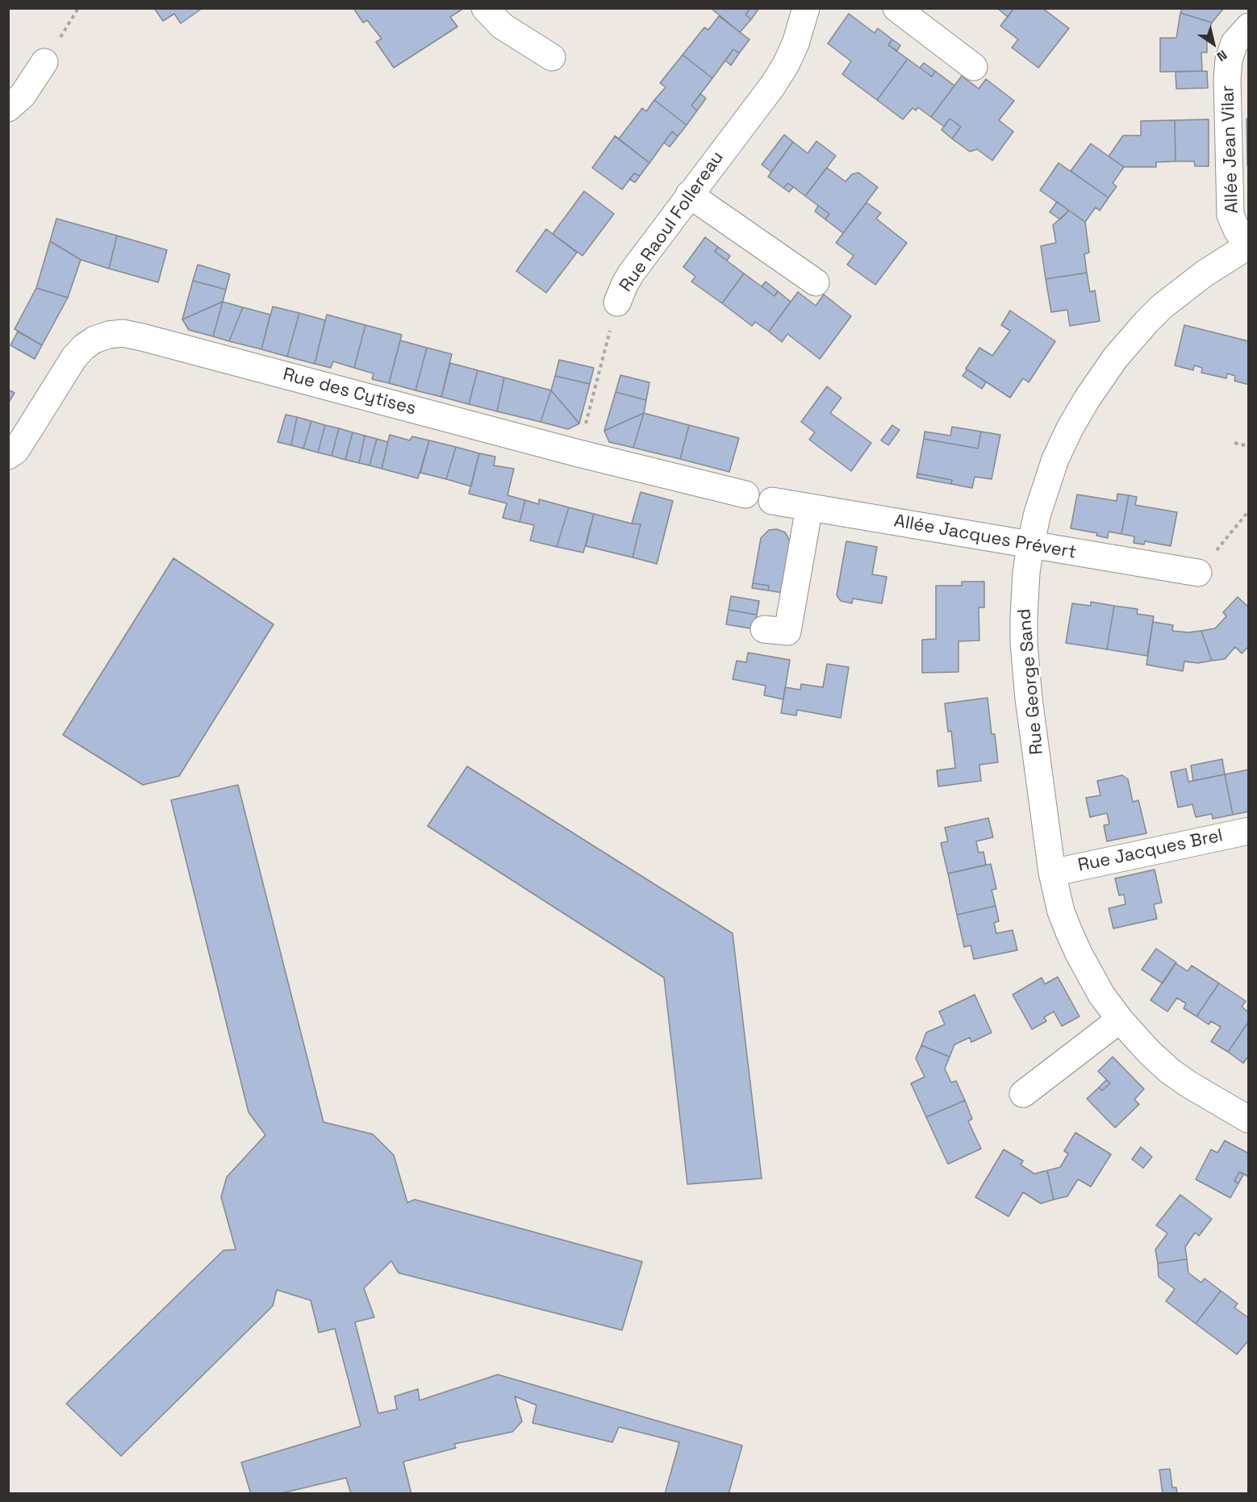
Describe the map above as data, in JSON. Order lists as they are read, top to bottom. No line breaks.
{"streets":{"street":["Allée Jean Vilar","Rue Raoul Follereau","Rue des Cytises","Allée Jacques Prévert","Rue George Sand","Rue Jacques Brel"]},"crossings":[["Allée Jean Vilar","Rue George Sand"],["Rue Raoul Follereau","Rue des Cytises"],["Allée Jacques Prévert","Rue George Sand"],["Rue George Sand","Rue Jacques Brel"]],"north":"bottom right"}
